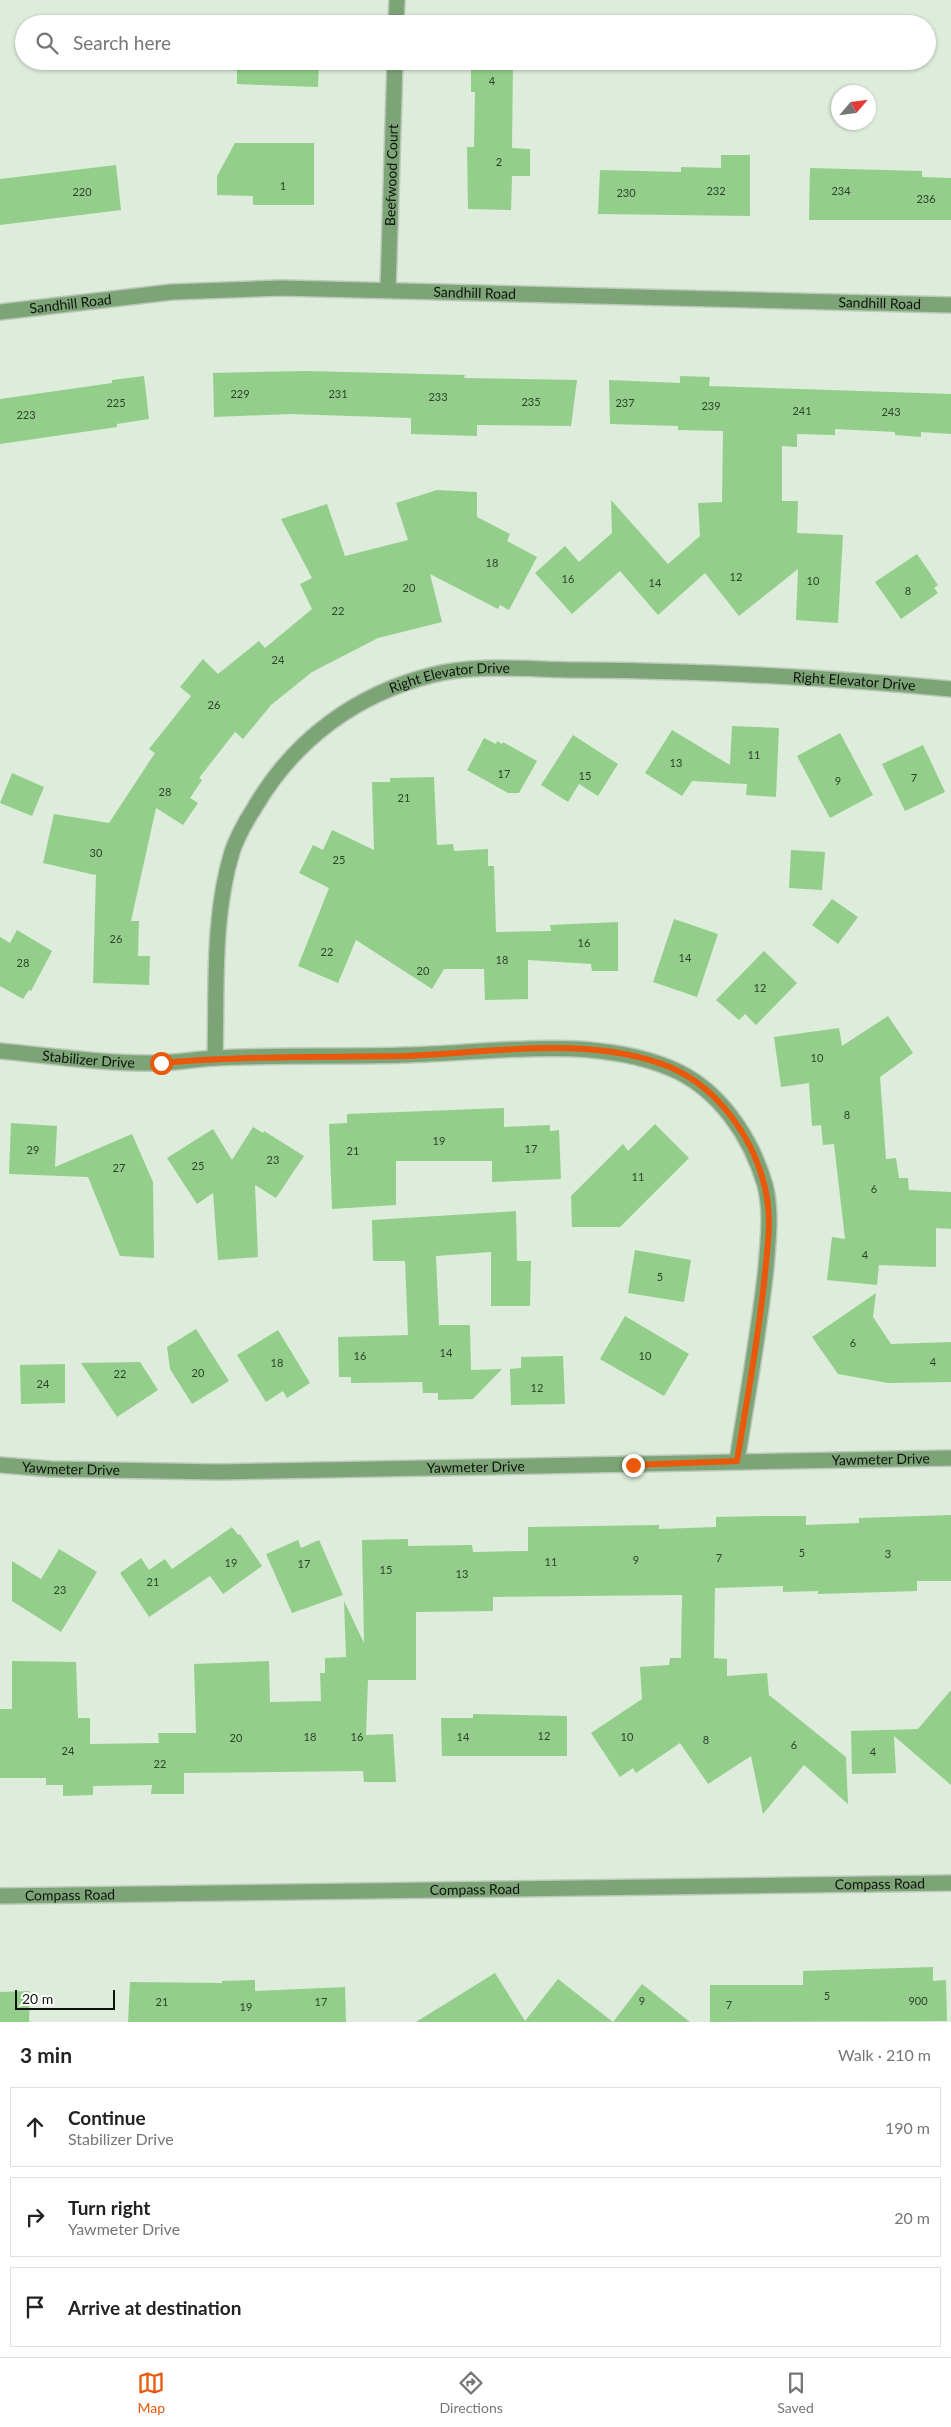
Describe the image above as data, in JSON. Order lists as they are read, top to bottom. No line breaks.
{"streets":{"street":["Beefwood Court","Sandhill Road","Right Elevator Drive","Stabilizer Drive","Yawmeter Drive","Compass Road"]},"crossings":[["Beefwood Court","Sandhill Road"],["Right Elevator Drive","Stabilizer Drive"],["Stabilizer Drive","Yawmeter Drive"]],"house_numbers":["4","2","1","232","234","220","230","236","229","231","233","235","225","237","239","241","243","223","18","12","16","10","14","20","8","22","24","26","11","13","17","15","7","9","28","21","30","25","26","16","22","14","18","28","20","12","10","8","19","17","29","21","23","25","27","11","6","4","5","6","14","16","10","4","18","20","22","24","12","5","3","7","9","11","19","17","15","13","21","23","12","18","16","14","10","20","8","6","24","4","22","5","9","900","21","17","7","19"],"scale_bar":"20 m","north":"top right","page":{"search":"Search here","scale":"20 m","heading":["3 min","Walk · 210 m"],"list":[["Continue","Stabilizer Drive","190 m"],["Turn right","Yawmeter Drive","20 m"],"Arrive at destination"],"nav":["Map","Directions","Saved"]}}
